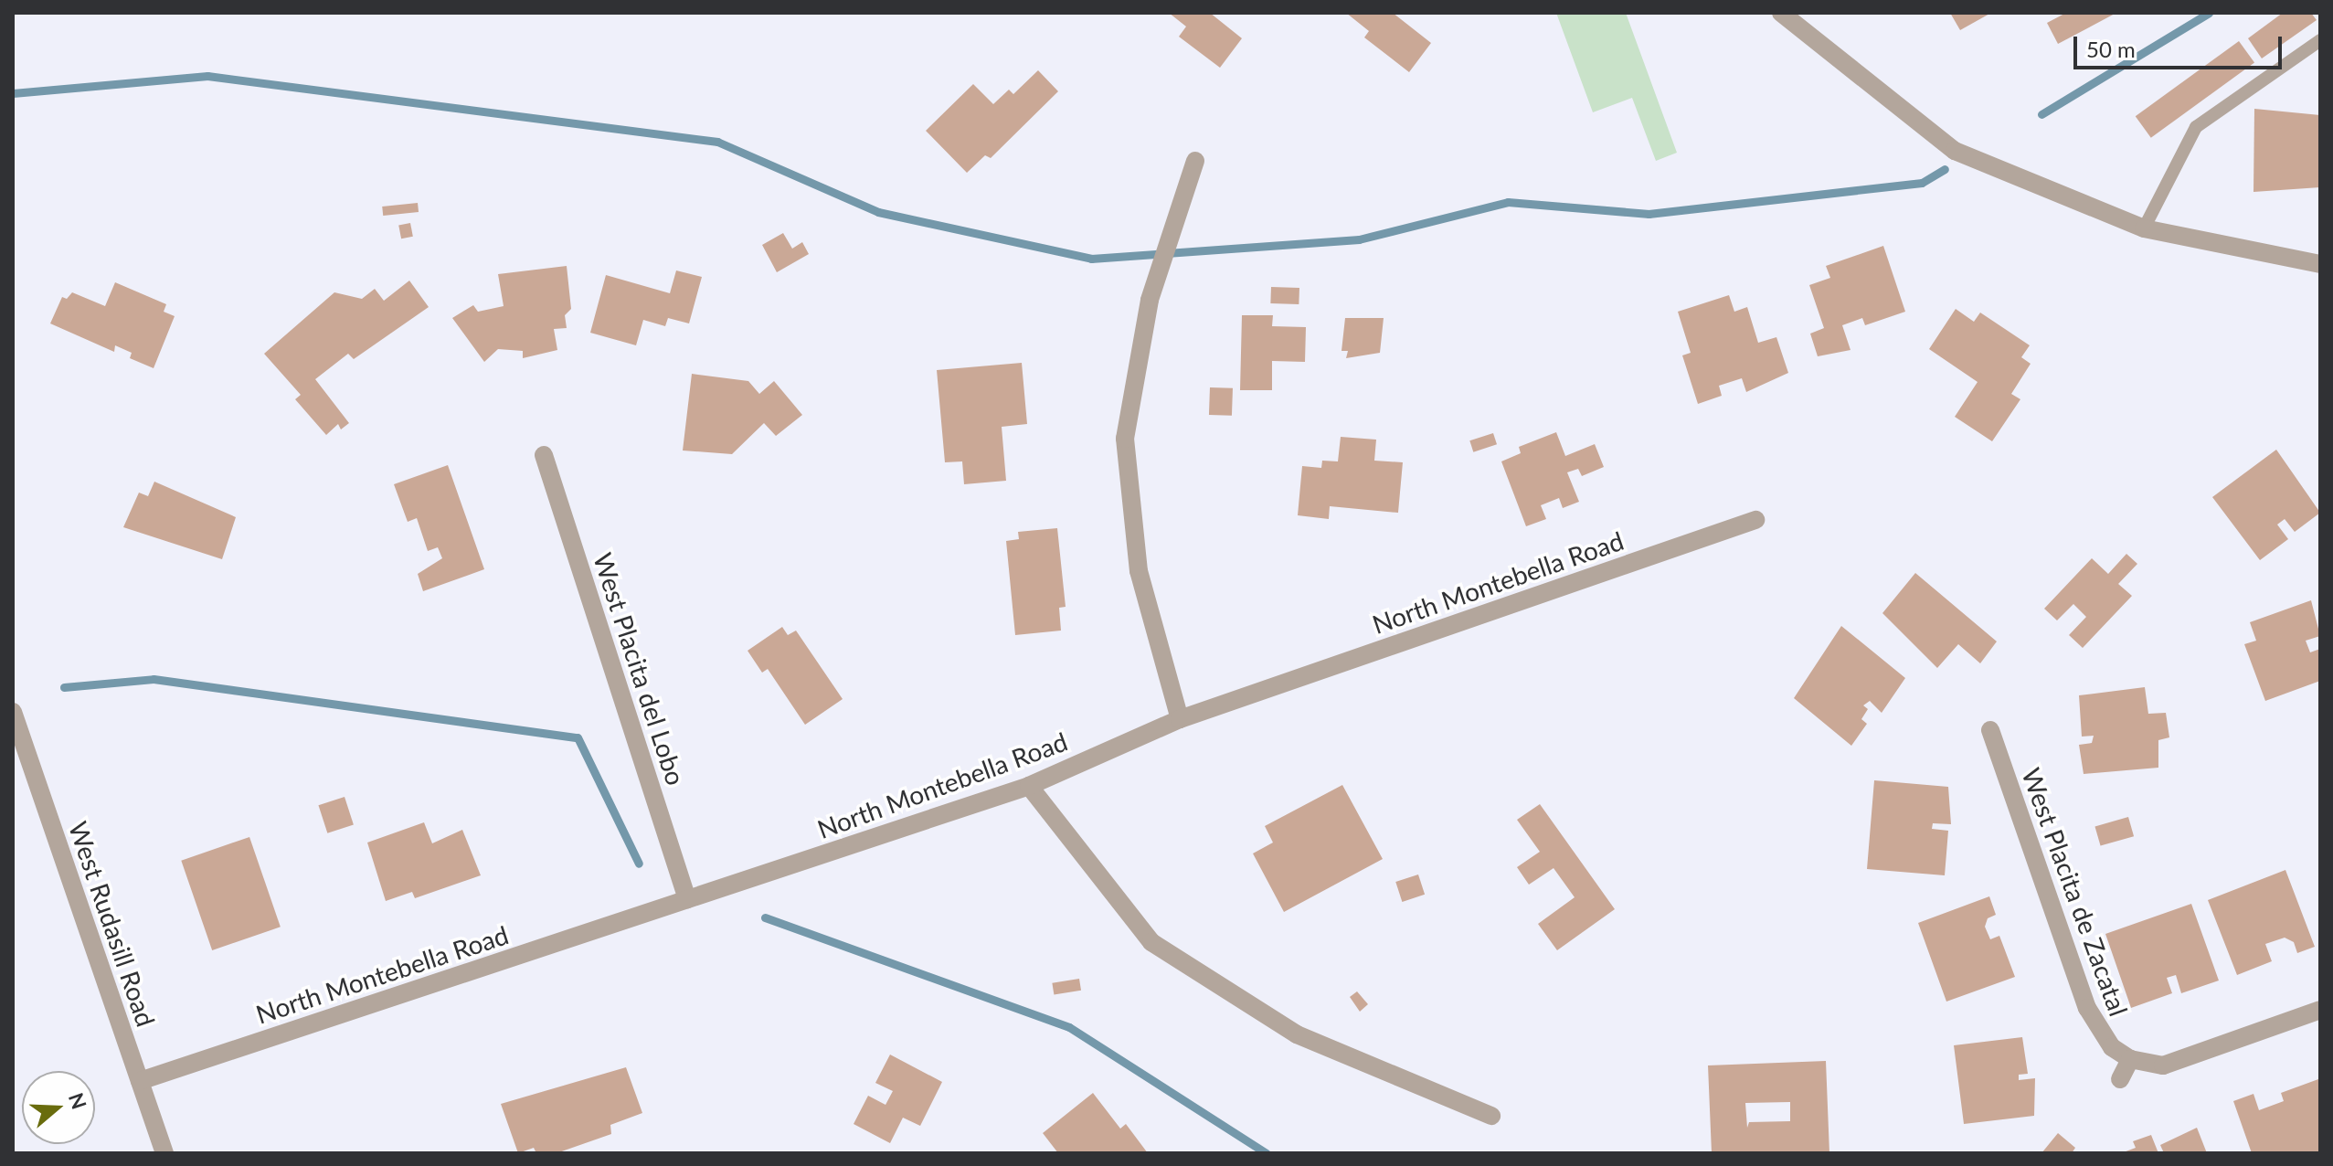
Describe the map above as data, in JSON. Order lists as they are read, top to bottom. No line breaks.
{"streets":{"street":["North Montebella Road","West Placita del Lobo","West Placita de Zacatal","West Rudasill Road"]},"crossings":[["North Montebella Road","West Placita del Lobo"],["North Montebella Road","West Rudasill Road"]],"scale_bar":"50 m","north":"right"}
